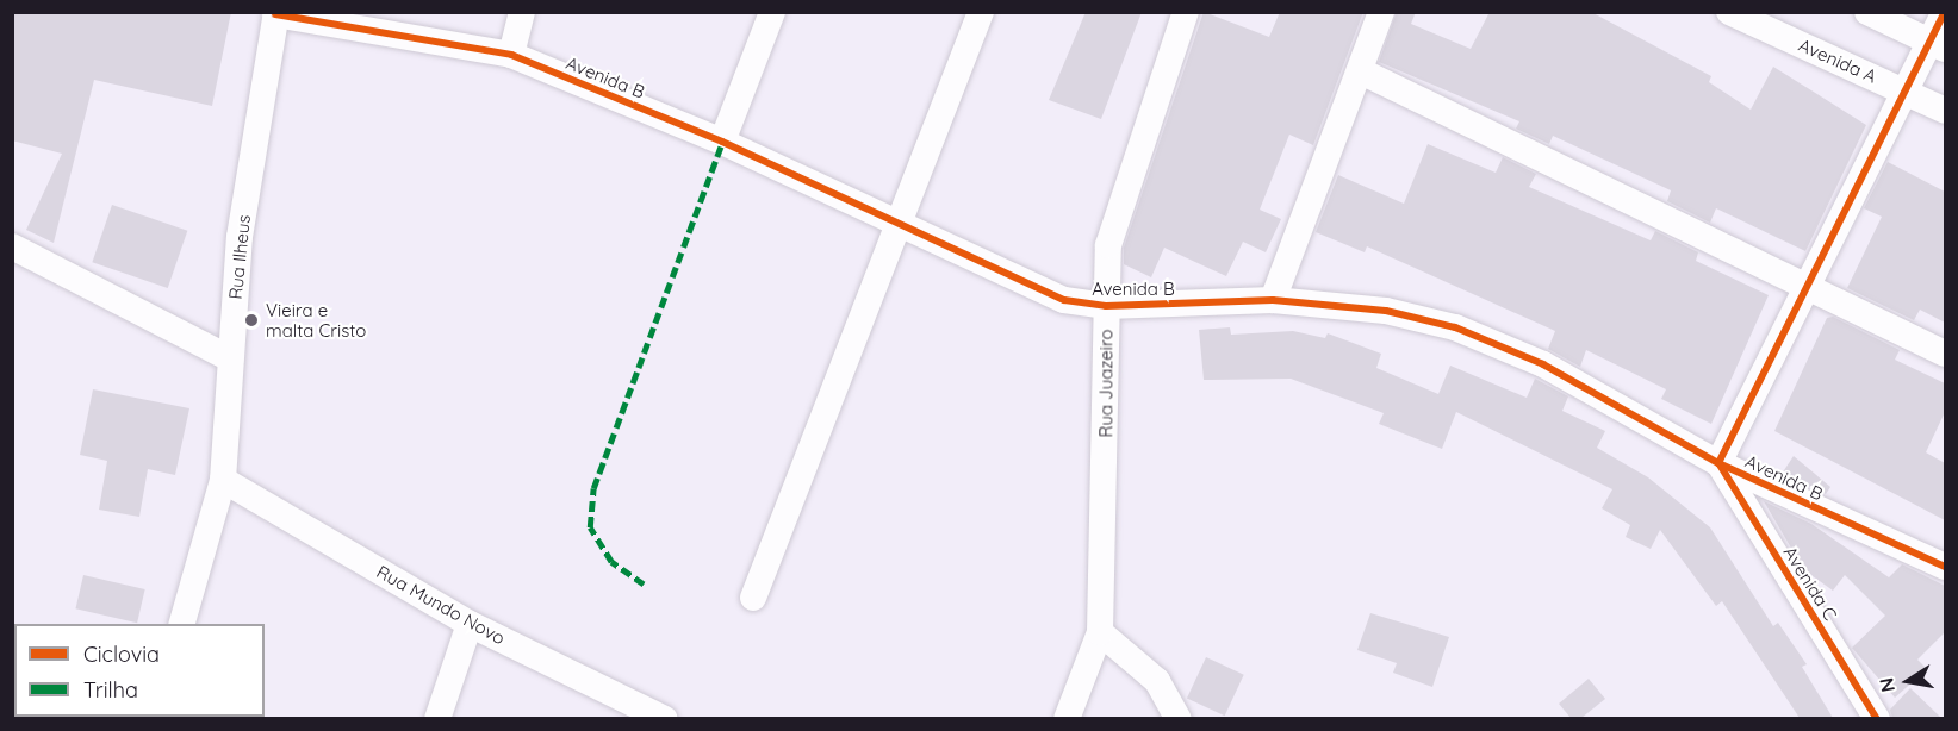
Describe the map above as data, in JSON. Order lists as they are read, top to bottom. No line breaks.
{"streets":{"street":["Avenida A","Avenida B","Rua Ilheus","Rua Juazeiro","Avenida C","Rua Mundo Novo"]},"crossings":[["Avenida B","Rua Ilheus"],["Avenida B","Rua Juazeiro"],["Avenida B","Avenida C"],["Rua Ilheus","Rua Mundo Novo"]],"places":["Vieira e malta Cristo"],"legend":["Ciclovia","Trilha"],"north":"left"}
